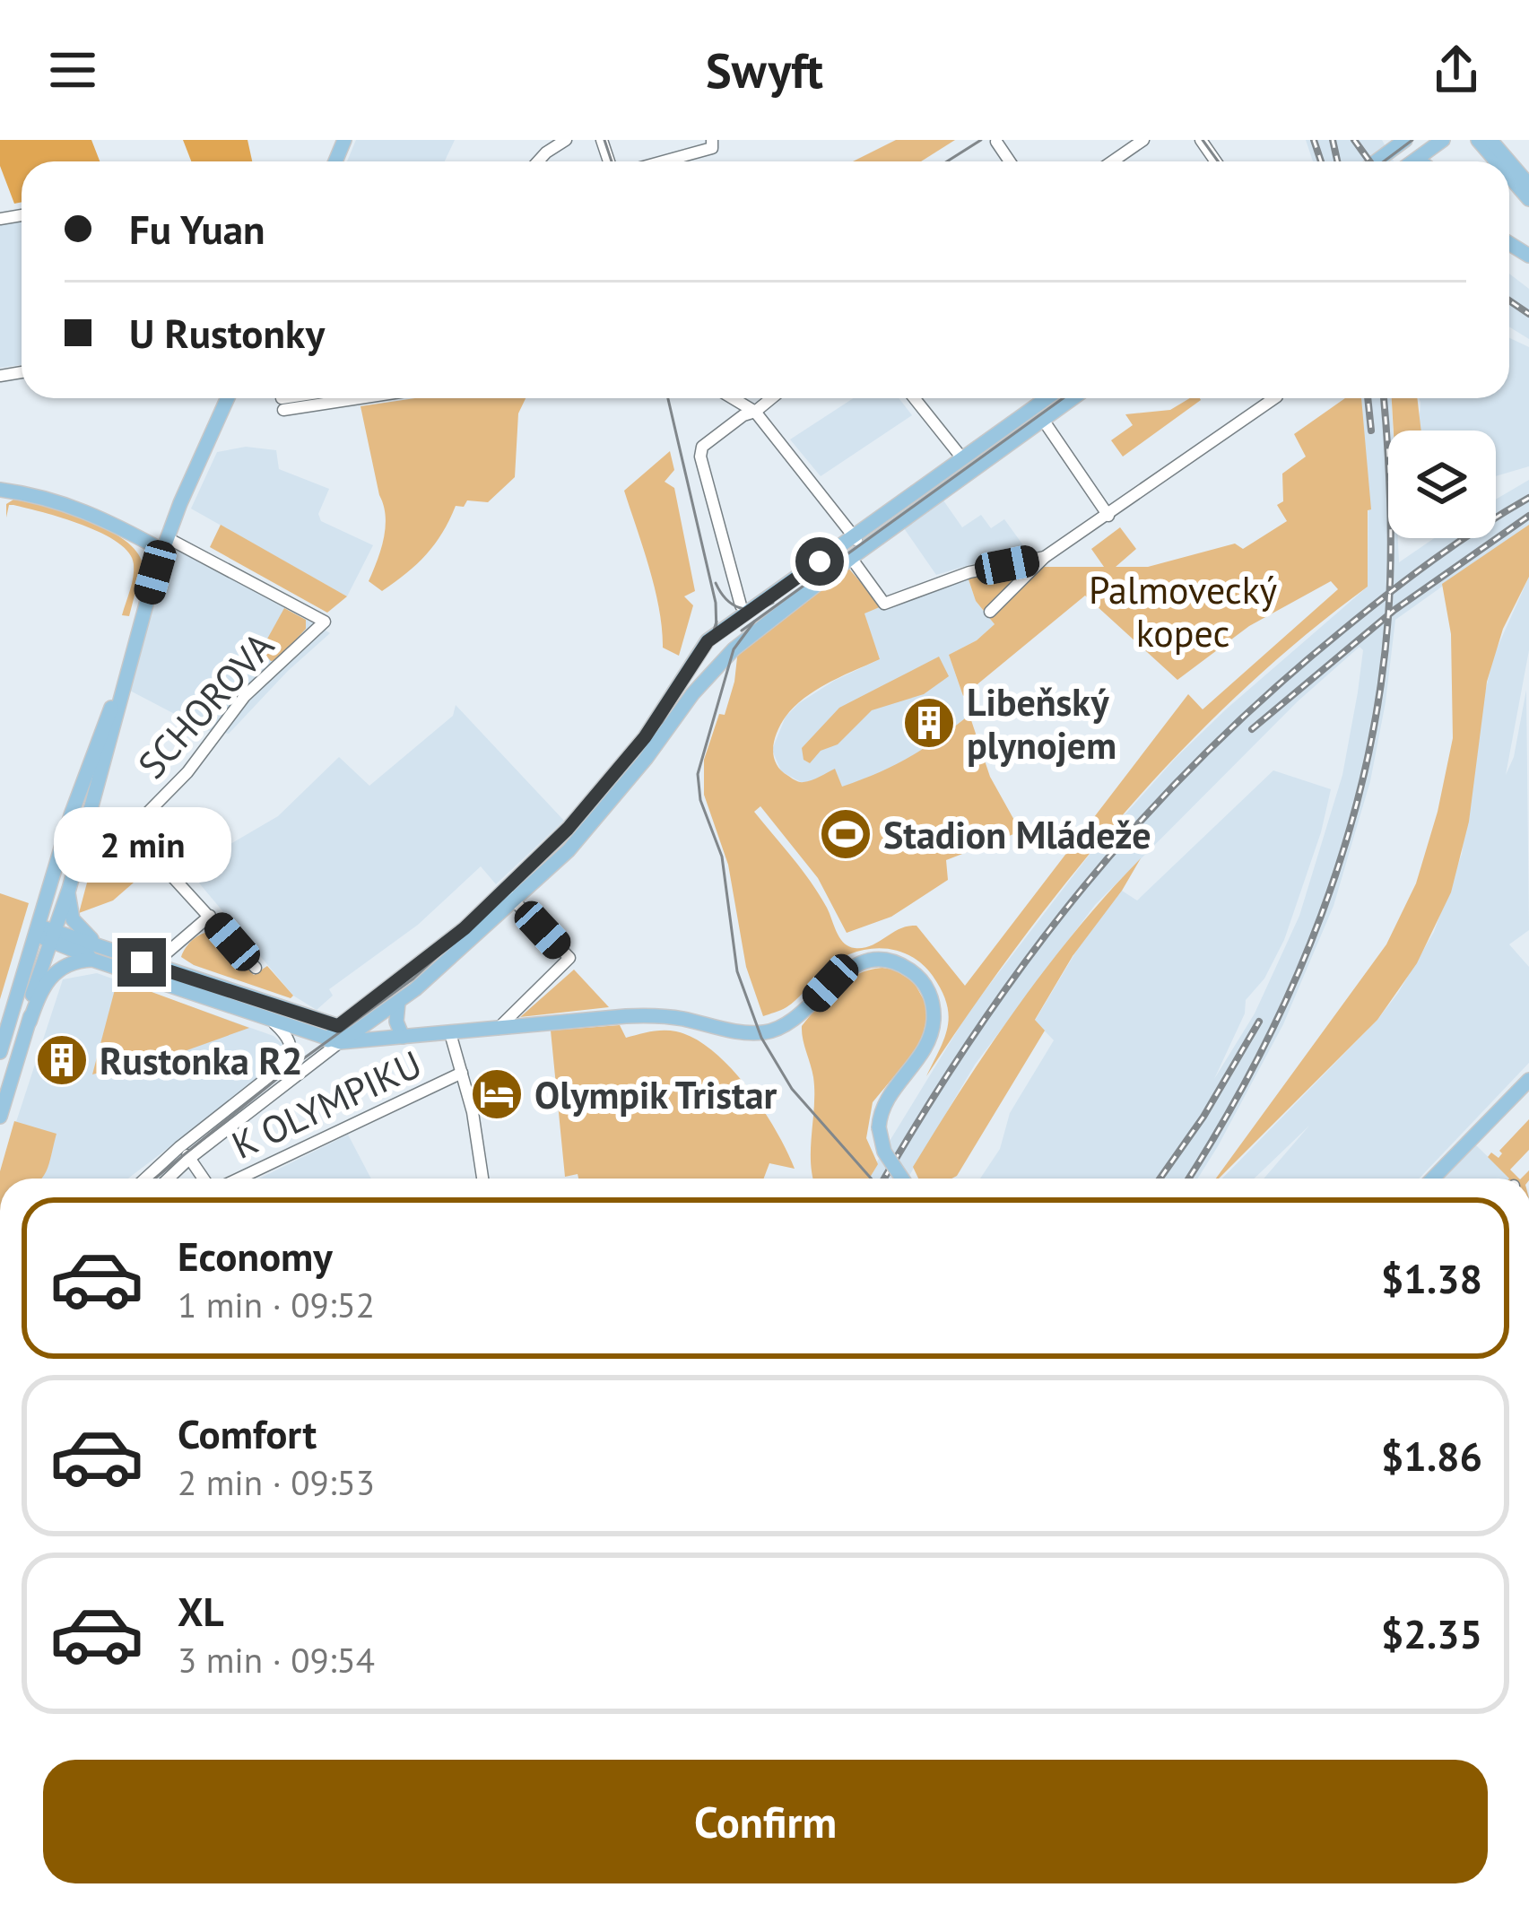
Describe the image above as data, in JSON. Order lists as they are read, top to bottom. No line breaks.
{"streets":{"street":["SCHOROVA","K OLYMPIKU"]},"parks":["Palmovecký kopec"],"places":{"building":["Libeňský plynojem","Rustonka R2"],"sports":["Stadion Mládeže"],"hotel":["Olympik Tristar"]},"page":{"header":"Swyft","banner":["Fu Yuan","U Rustonky"],"bubble":"2 min","list":[{"name":"Economy","note":"1 min · 09:52","value":"$1.38"},{"name":"Comfort","note":"2 min · 09:53","value":"$1.86"},{"name":"XL","note":"3 min · 09:54","value":"$2.35"}],"buttons":"Confirm"}}
